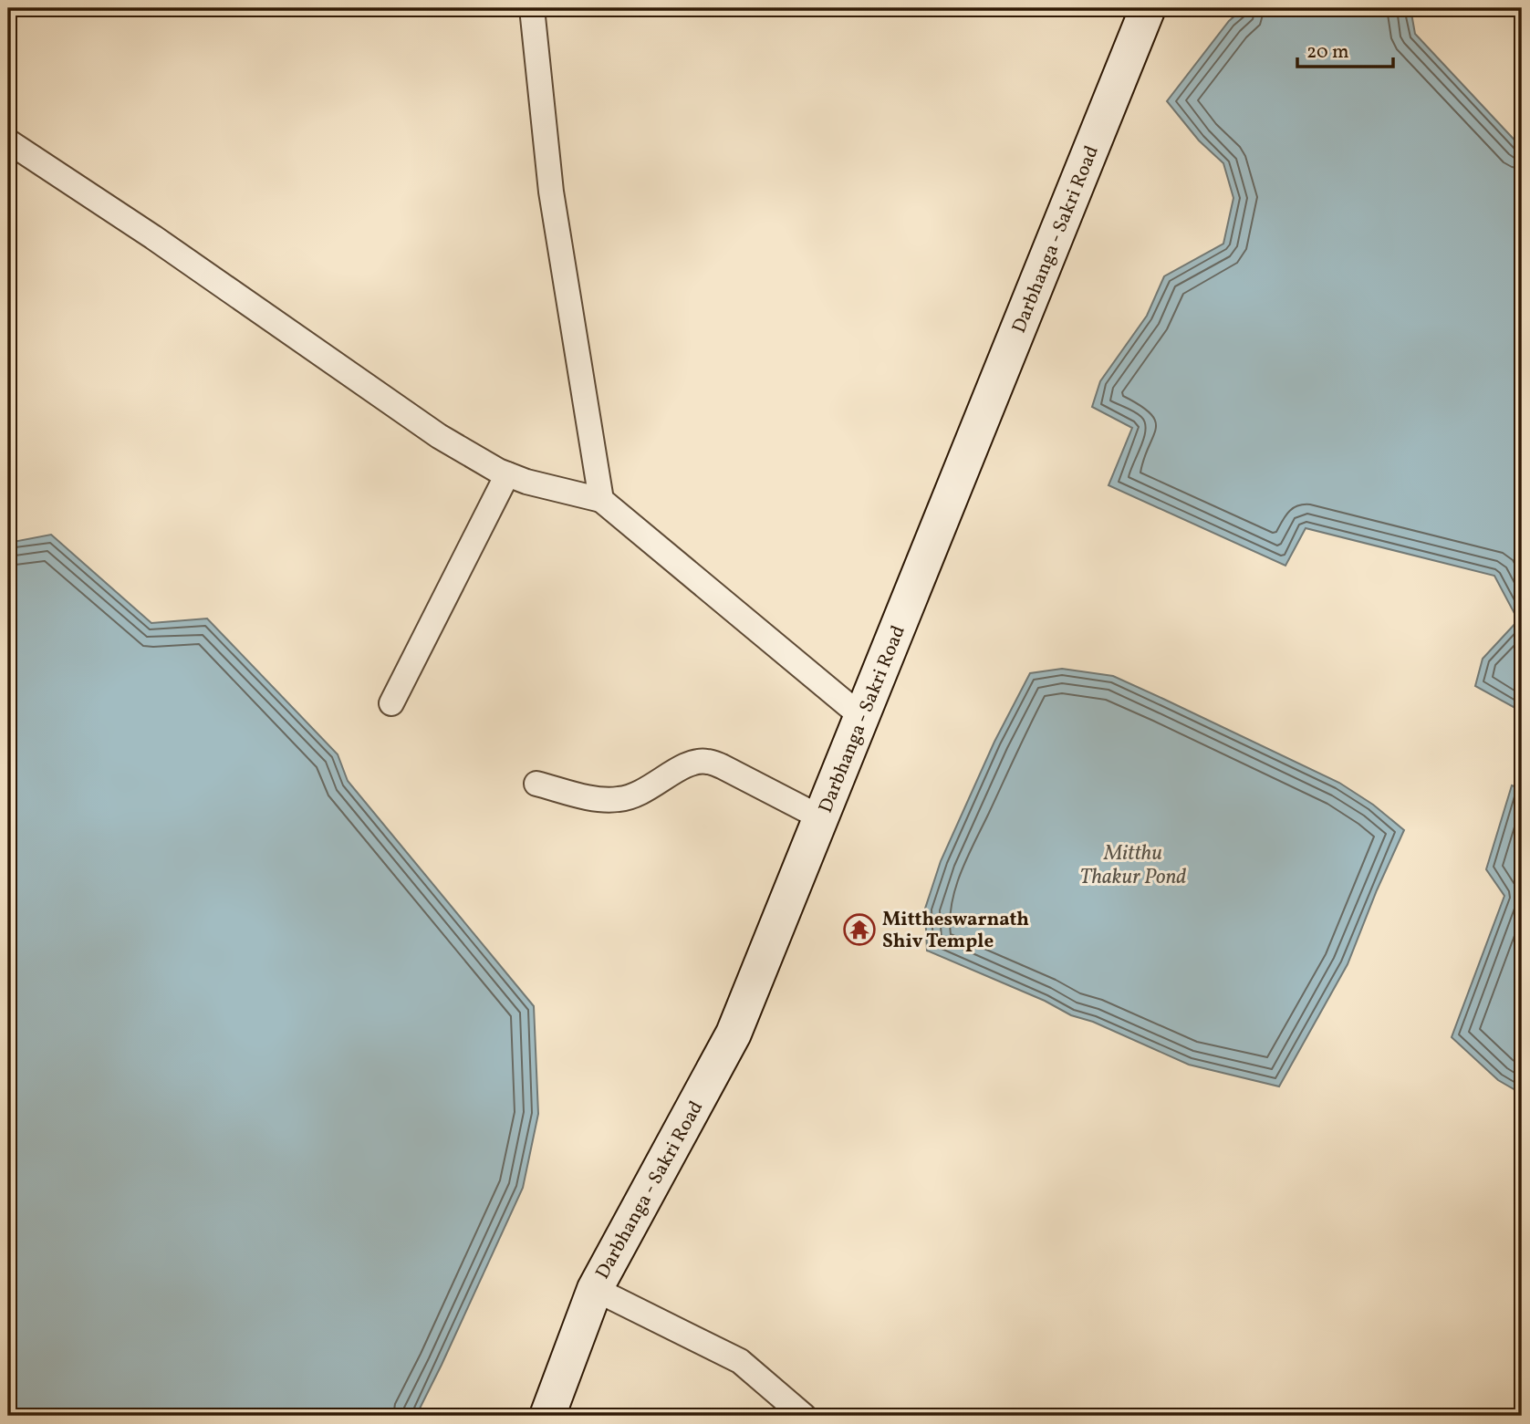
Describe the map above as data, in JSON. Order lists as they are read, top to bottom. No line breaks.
{"streets":{"main road":["Darbhanga - Sakri Road"]},"water":["Mitthu Thakur Pond"],"places":{"temple":["Mittheswarnath Shiv Temple"]},"scale_bar":"20 m"}
